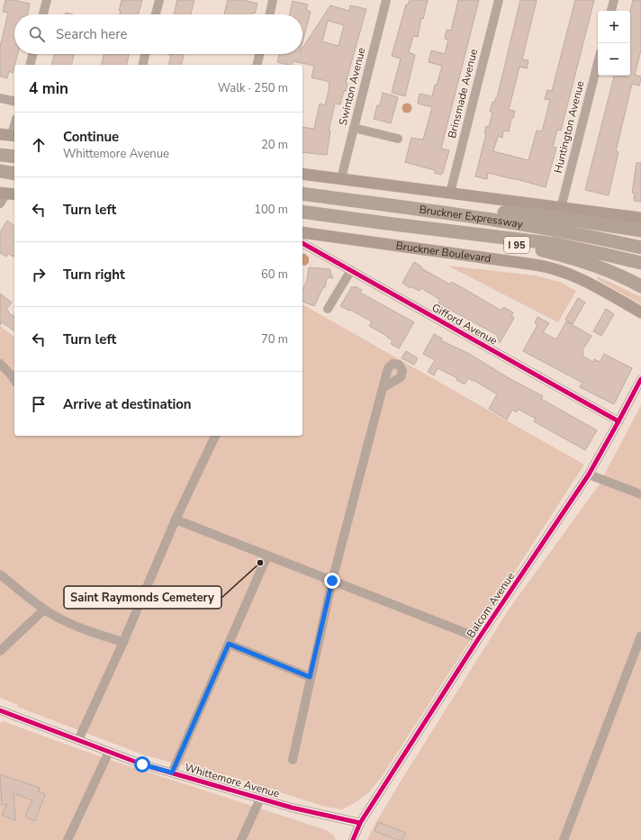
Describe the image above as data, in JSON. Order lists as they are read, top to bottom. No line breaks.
{"streets":{"highway":["Bruckner Expressway","I 95"],"main road":["Bruckner Boulevard"],"street":["Swinton Avenue","Brinsmade Avenue","Huntington Avenue","Gifford Avenue","Balcom Avenue","Whittemore Avenue"]},"crossings":[["Bruckner Expressway","I 95"],["Gifford Avenue","Balcom Avenue"],["Balcom Avenue","Whittemore Avenue"]],"places":["Saint Raymonds Cemetery"],"page":{"map_buttons":["+","−"],"search":"Search here","heading":["4 min","Walk · 250 m"],"list":[["Continue","Whittemore Avenue","20 m"],["Turn left","100 m"],["Turn right","60 m"],["Turn left","70 m"],"Arrive at destination"]}}
